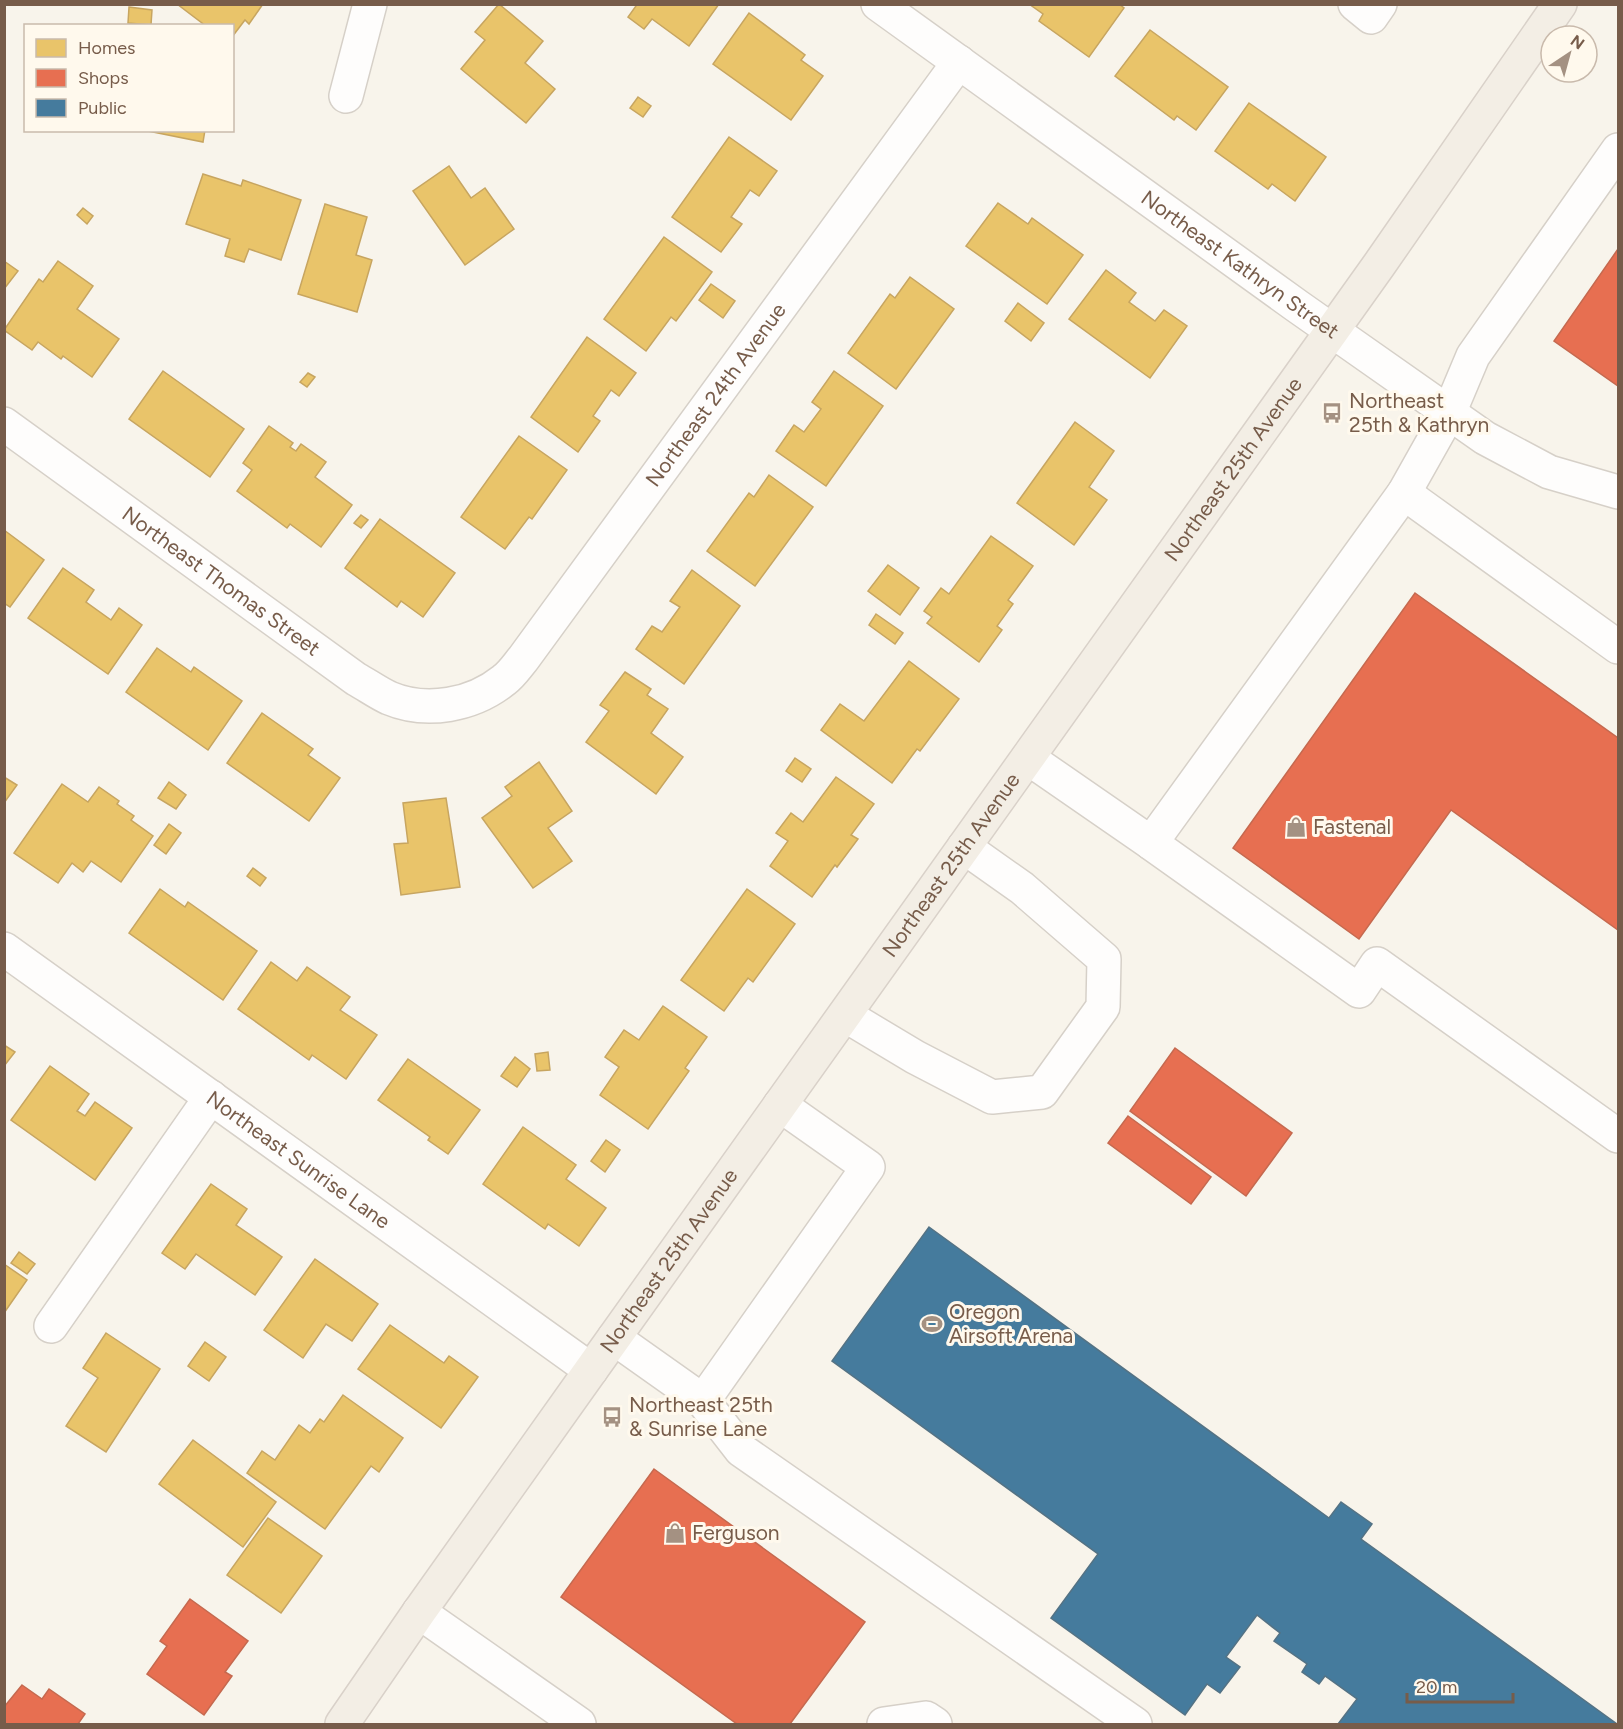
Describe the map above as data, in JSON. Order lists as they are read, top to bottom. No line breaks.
{"streets":{"main road":["Northeast 25th Avenue"],"street":["Northeast Kathryn Street","Northeast 24th Avenue","Northeast Thomas Street","Northeast Sunrise Lane"]},"crossings":[["Northeast Kathryn Street","Northeast 24th Avenue"],["Northeast Kathryn Street","Northeast 25th Avenue"],["Northeast 24th Avenue","Northeast Thomas Street"],["Northeast 25th Avenue","Northeast Sunrise Lane"]],"places":{"bus stop":["Northeast 25th & Kathryn","Northeast 25th & Sunrise Lane"],"shop":["Fastenal","Ferguson"],"sports":["Oregon Airsoft Arena"]},"legend":["Homes","Shops","Public"],"scale_bar":"20 m","north":"top right"}
